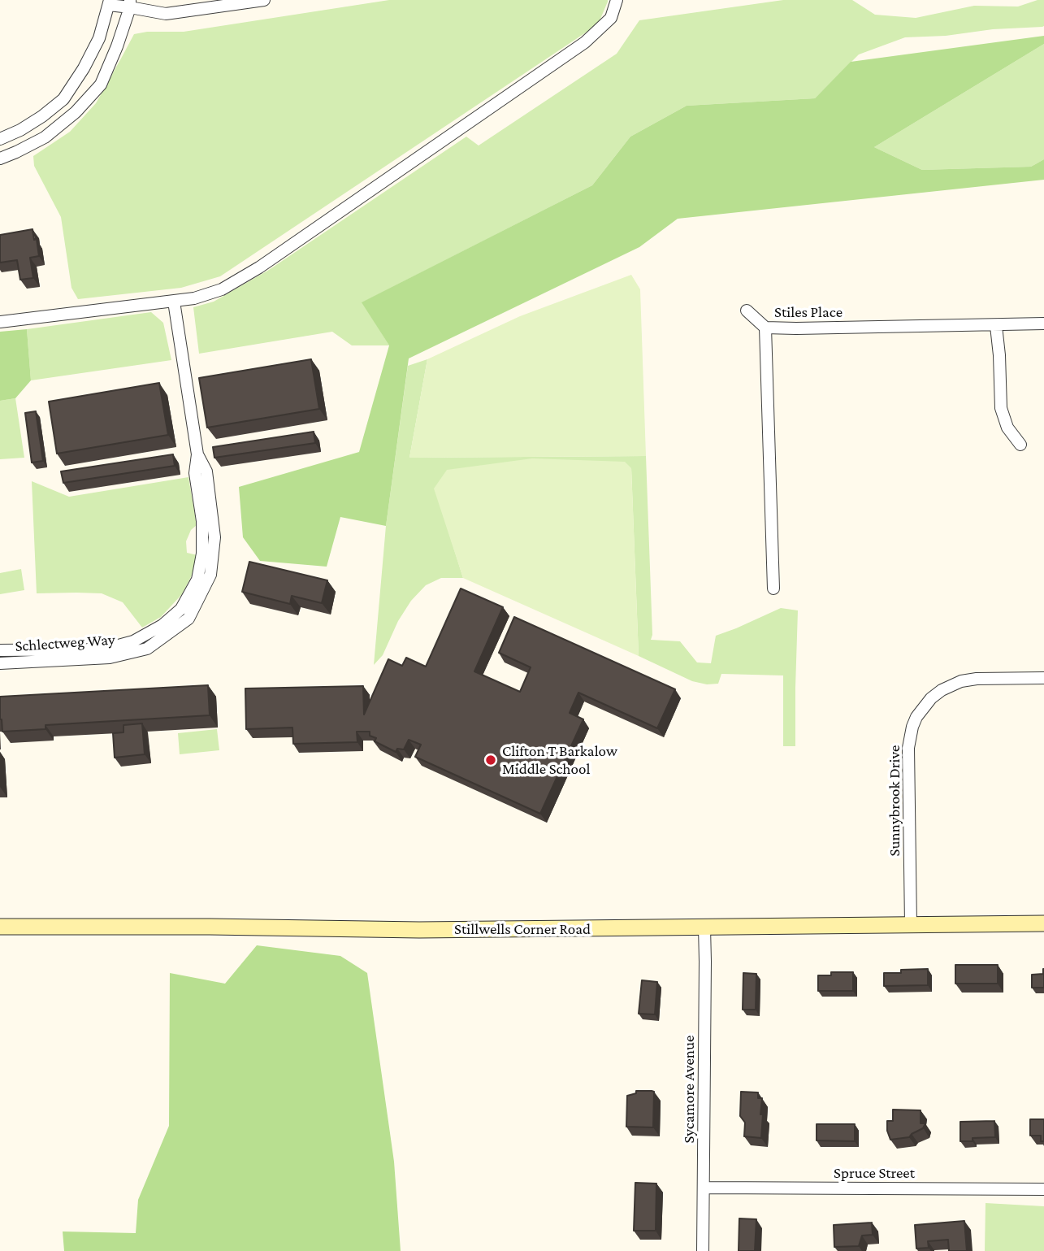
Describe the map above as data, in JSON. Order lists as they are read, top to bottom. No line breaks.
{"streets":{"street":["Stiles Place","Schlectweg Way","Sunnybrook Drive","Stillwells Corner Road","Sycamore Avenue","Spruce Street"]},"crossings":[["Sunnybrook Drive","Stillwells Corner Road"],["Stillwells Corner Road","Sycamore Avenue"],["Sycamore Avenue","Spruce Street"]],"places":["Clifton T Barkalow Middle School"]}
